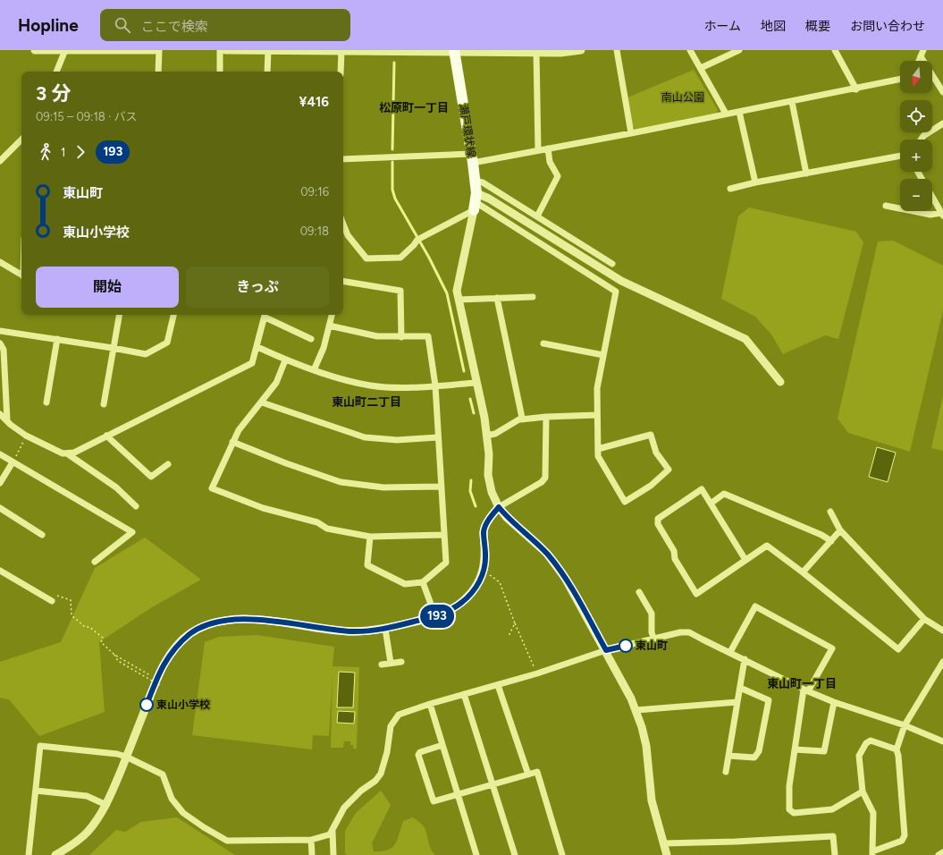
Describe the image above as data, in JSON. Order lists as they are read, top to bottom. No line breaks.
{"streets":{"main road":["瀬戸環状線"]},"districts":["松原町一丁目","東山町二丁目","東山町一丁目"],"parks":["南山公園"],"places":["東山町","東山小学校"],"lines":["bus line 193"],"north":"bottom","page":{"header":"Hopline","search":"ここで検索","nav":["ホーム","地図","概要","お問い合わせ"],"on_map":"193","map_buttons":["+","−"],"heading":["3 分","09:15 – 09:18 · バス","¥416"],"legs":["1","193"],"list":[{"name":"東山町","value":"09:16"},{"name":"東山小学校","value":"09:18"}],"buttons":["開始","きっぷ"]}}
